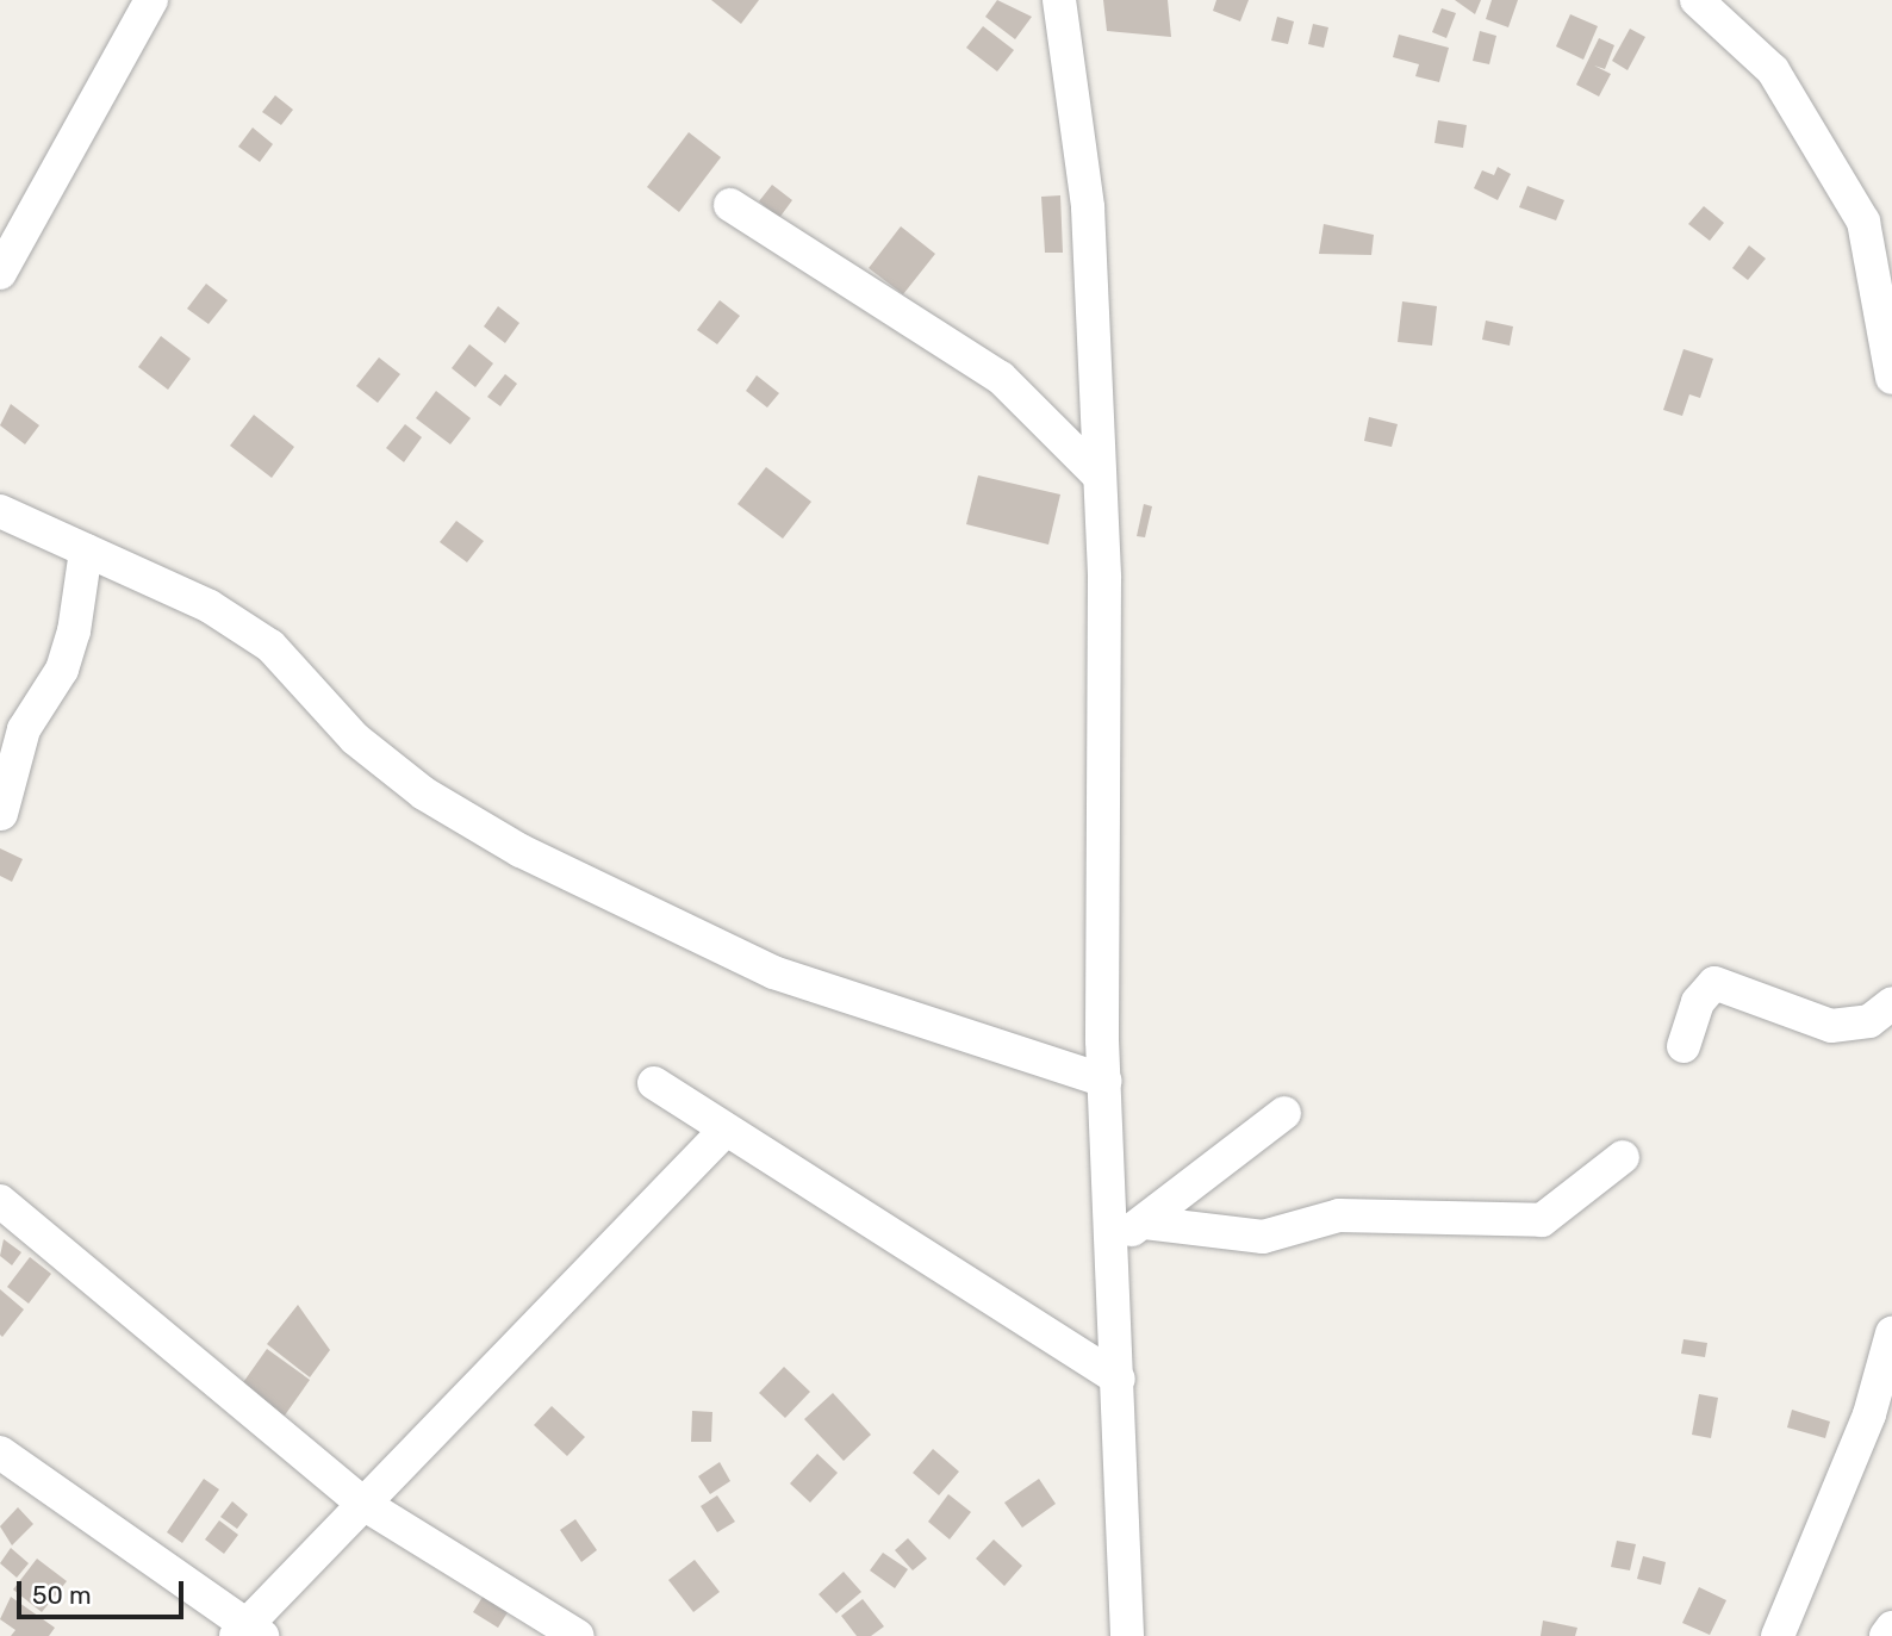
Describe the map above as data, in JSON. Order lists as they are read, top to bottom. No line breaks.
{"scale_bar":"50 m"}
